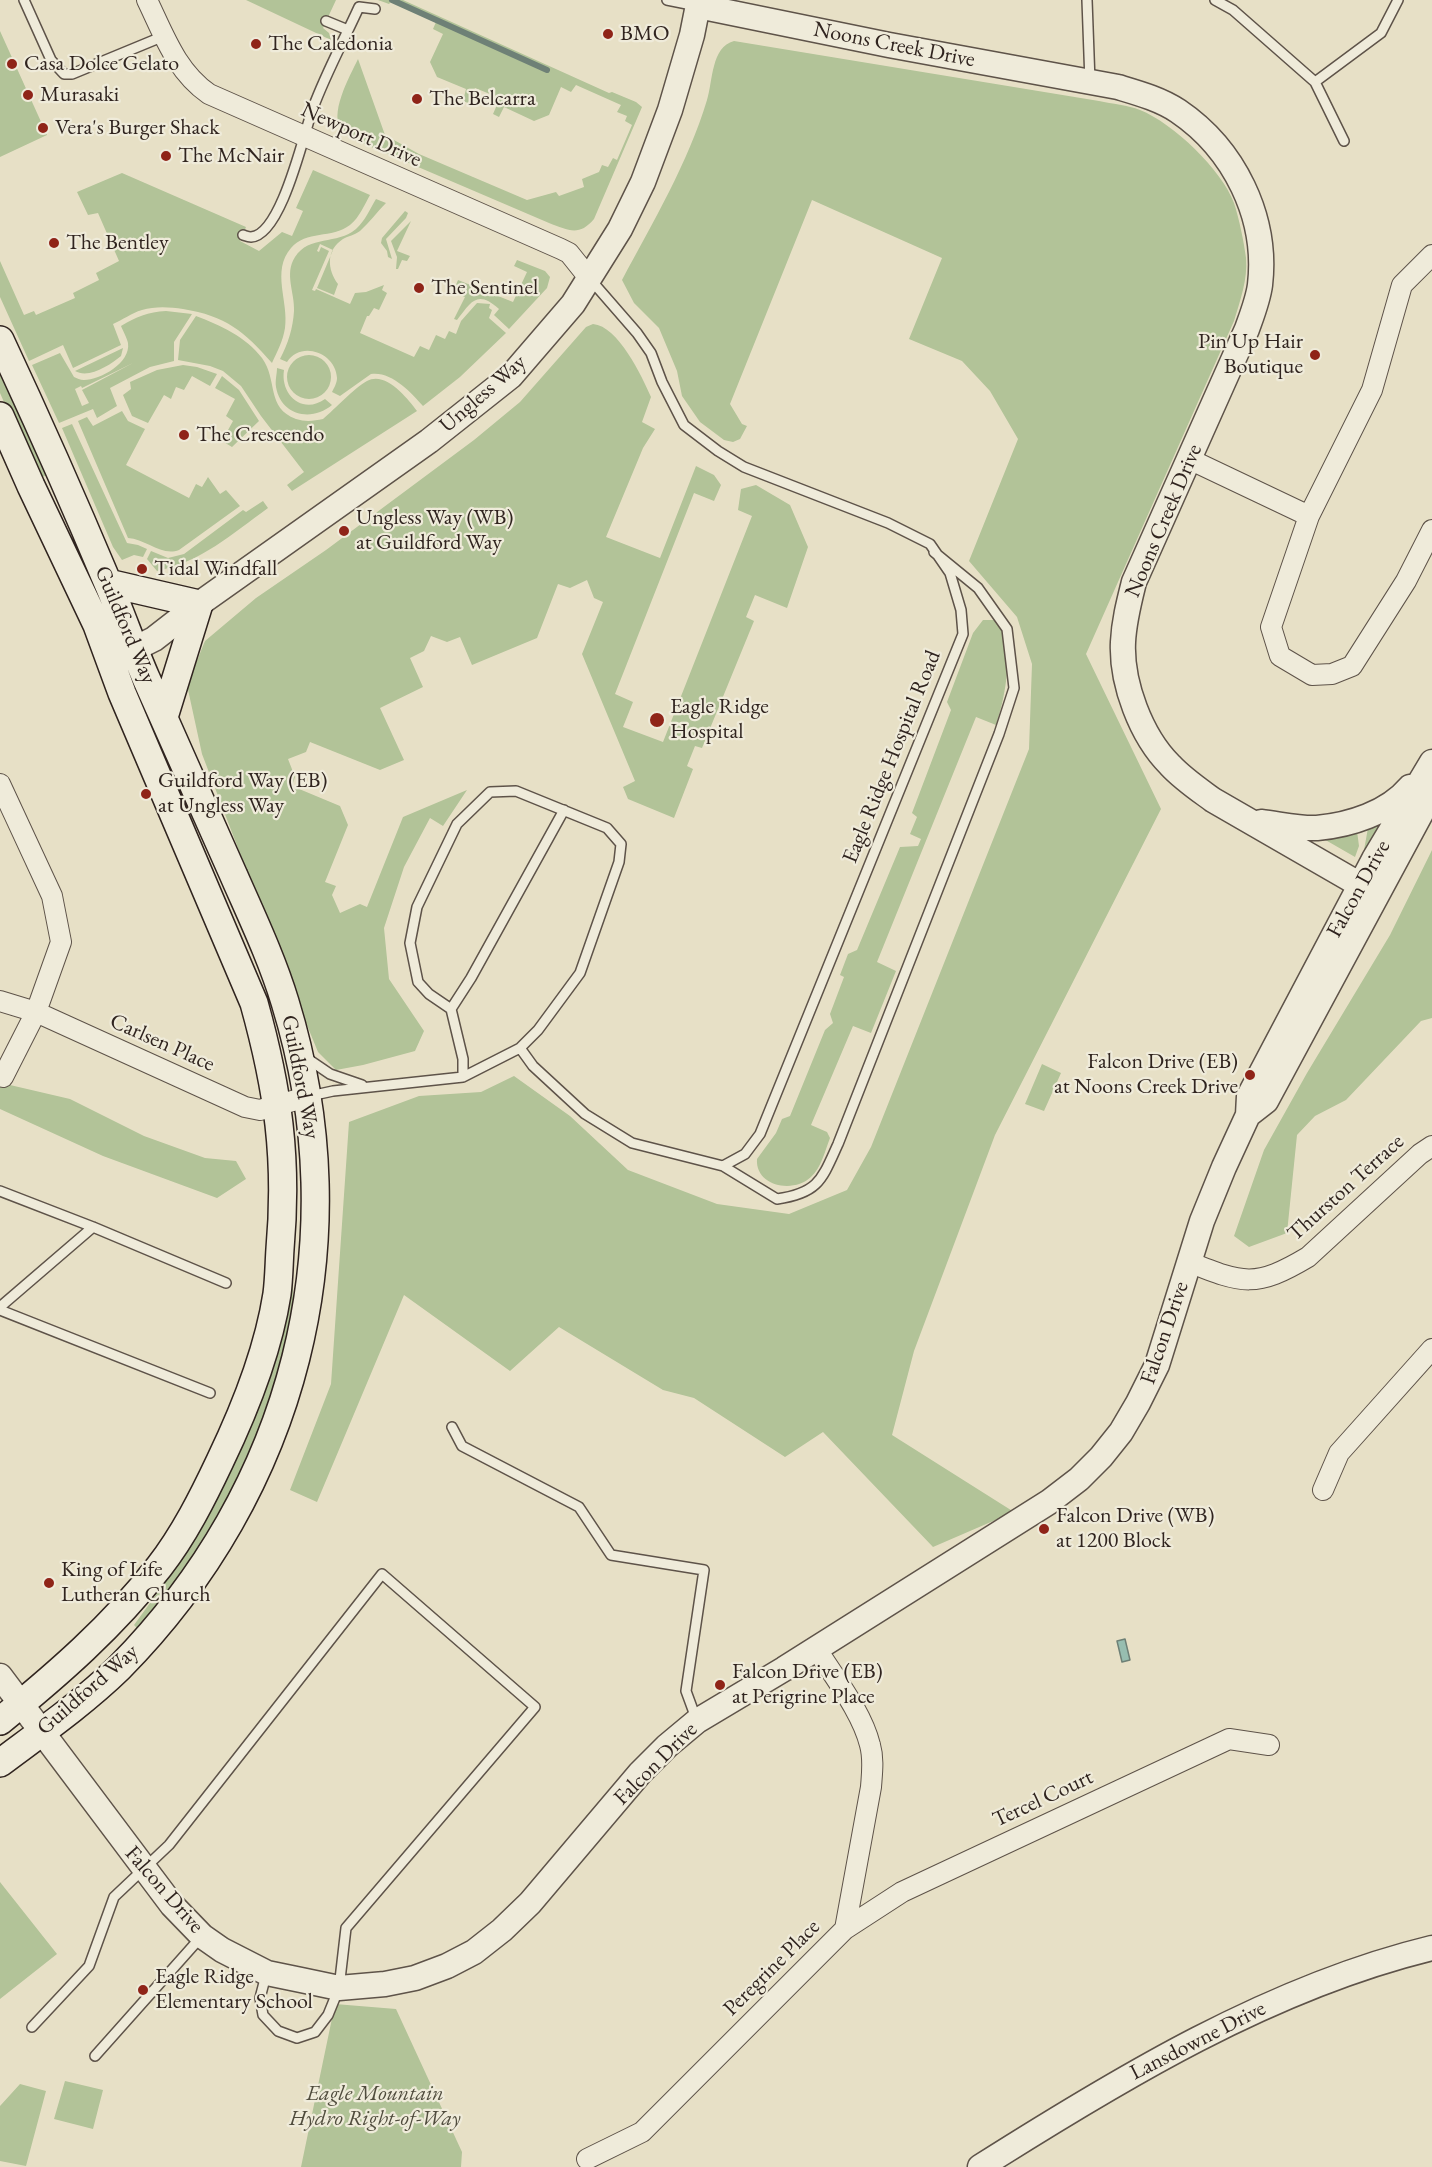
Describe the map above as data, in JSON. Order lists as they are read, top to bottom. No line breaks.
{"streets":{"main road":["Guildford Way"],"street":["Noons Creek Drive","Newport Drive","Ungless Way","Falcon Drive","Carlsen Place","Thurston Terrace","Tercel Court","Peregrine Place","Lansdowne Drive"],"lane":["Eagle Ridge Hospital Road"]},"crossings":[["Noons Creek Drive","Ungless Way"],["Noons Creek Drive","Falcon Drive"],["Newport Drive","Ungless Way"],["Newport Drive","Eagle Ridge Hospital Road"],["Ungless Way","Guildford Way"],["Ungless Way","Eagle Ridge Hospital Road"],["Guildford Way","Falcon Drive"],["Guildford Way","Carlsen Place"],["Falcon Drive","Thurston Terrace"],["Falcon Drive","Peregrine Place"],["Tercel Court","Peregrine Place"]],"parks":["Eagle Mountain Hydro Right-of-Way"],"places":["BMO","The Caledonia","Casa Dolce Gelato","Murasaki","The Belcarra","Vera's Burger Shack","The McNair","The Bentley","The Sentinel","Pin Up Hair Boutique","The Crescendo","Ungless Way (WB) at Guildford Way","Tidal Windfall","Eagle Ridge Hospital","Guildford Way (EB) at Ungless Way","Falcon Drive (EB) at Noons Creek Drive","Falcon Drive (WB) at 1200 Block","King of Life Lutheran Church","Falcon Drive (EB) at Perigrine Place","Eagle Ridge Elementary School"]}
